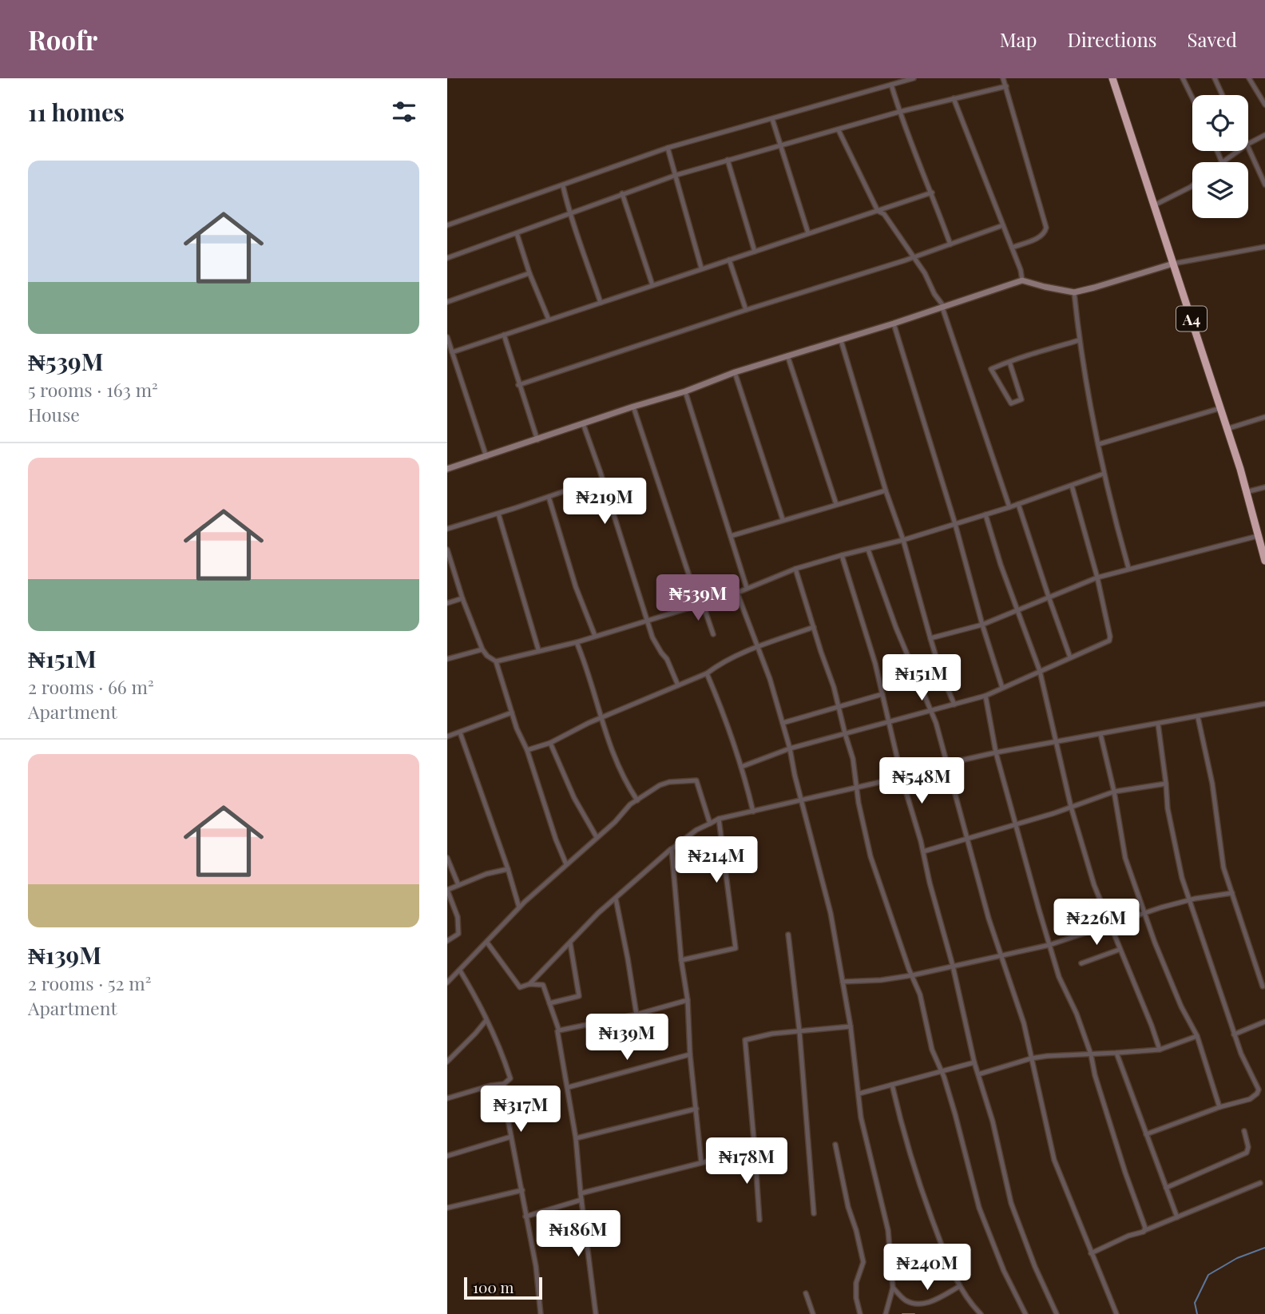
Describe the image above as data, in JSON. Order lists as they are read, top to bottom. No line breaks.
{"streets":{"highway":["A4"]},"scale_bar":"100 m","page":{"header":"Roofr","nav":["Map","Directions","Saved"],"heading":"11 homes","list":[{"name":"₦539M","note":"5 rooms · 163 m² · House"},{"name":"₦151M","note":"2 rooms · 66 m² · Apartment"},{"name":"₦139M","note":"2 rooms · 52 m² · Apartment"}],"price":["₦219M","₦539M","₦151M","₦548M","₦214M","₦226M","₦139M","₦317M","₦178M","₦186M","₦240M"],"scale":"100 m"}}
